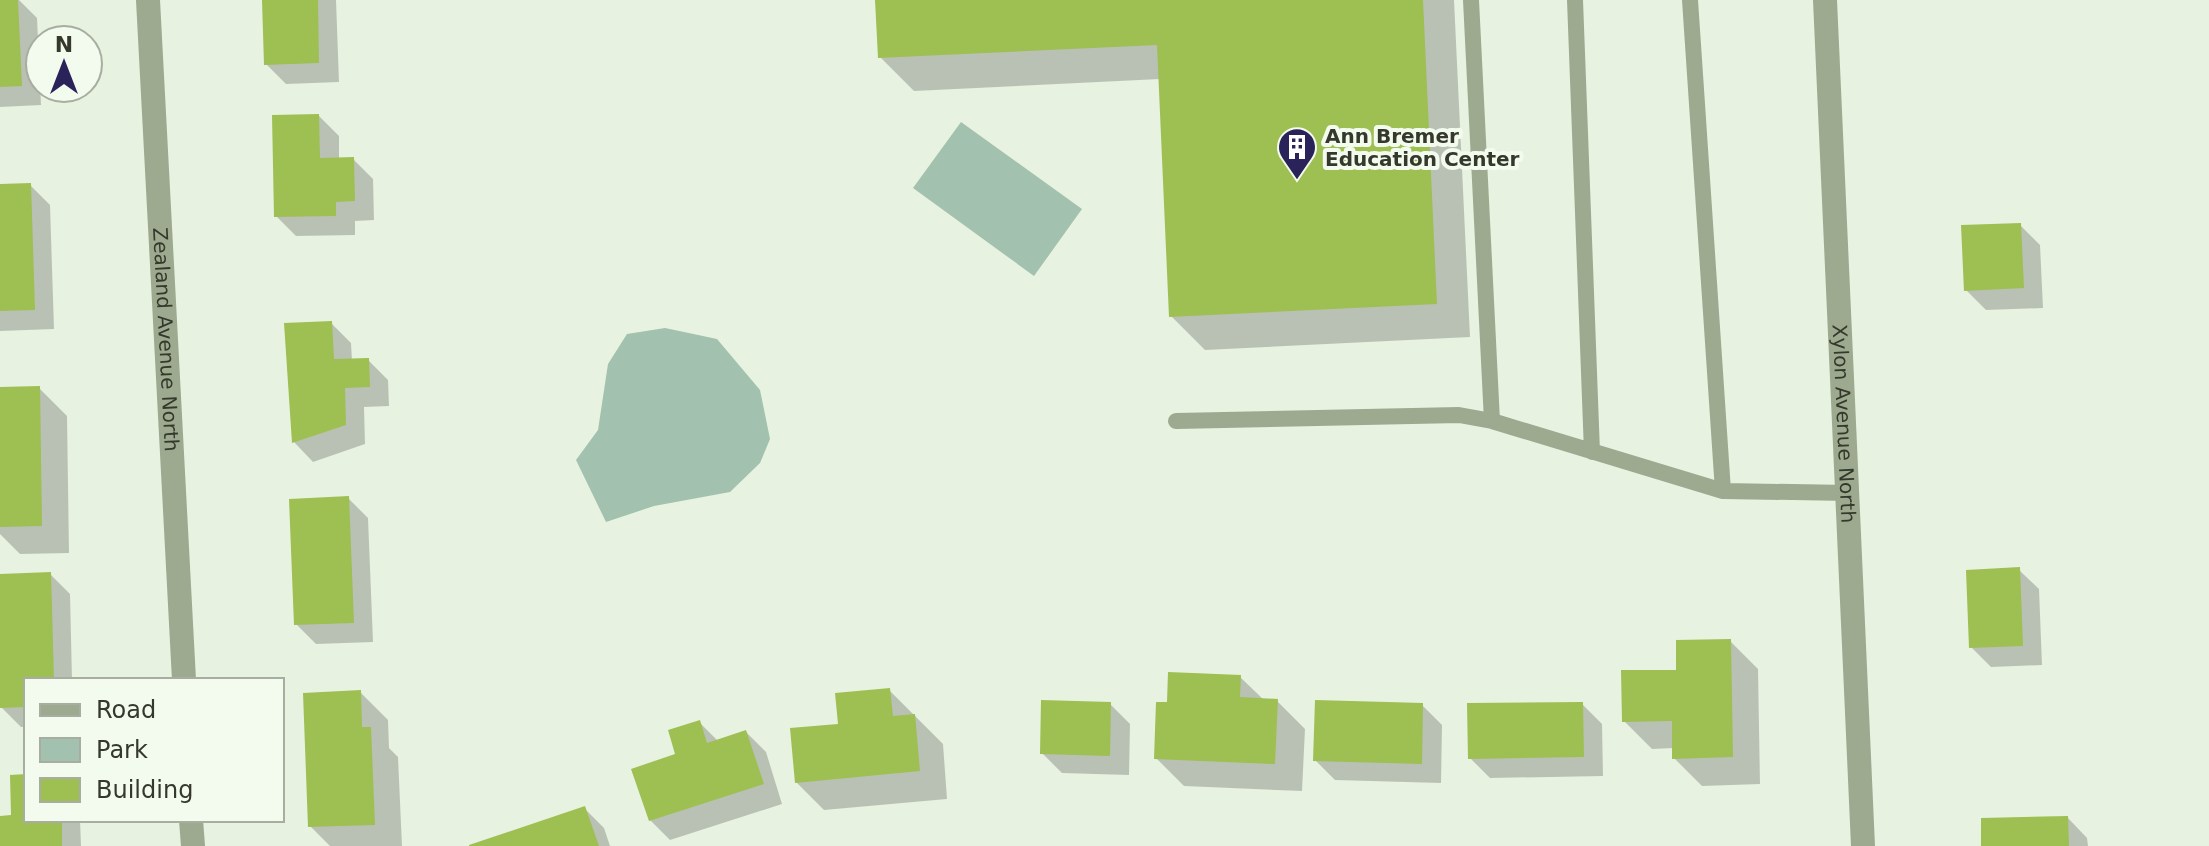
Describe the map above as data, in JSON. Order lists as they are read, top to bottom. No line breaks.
{"streets":{"street":["Zealand Avenue North","Xylon Avenue North"]},"places":{"building":["Ann Bremer Education Center"]},"legend":["Road","Park","Building"],"north":"top"}
